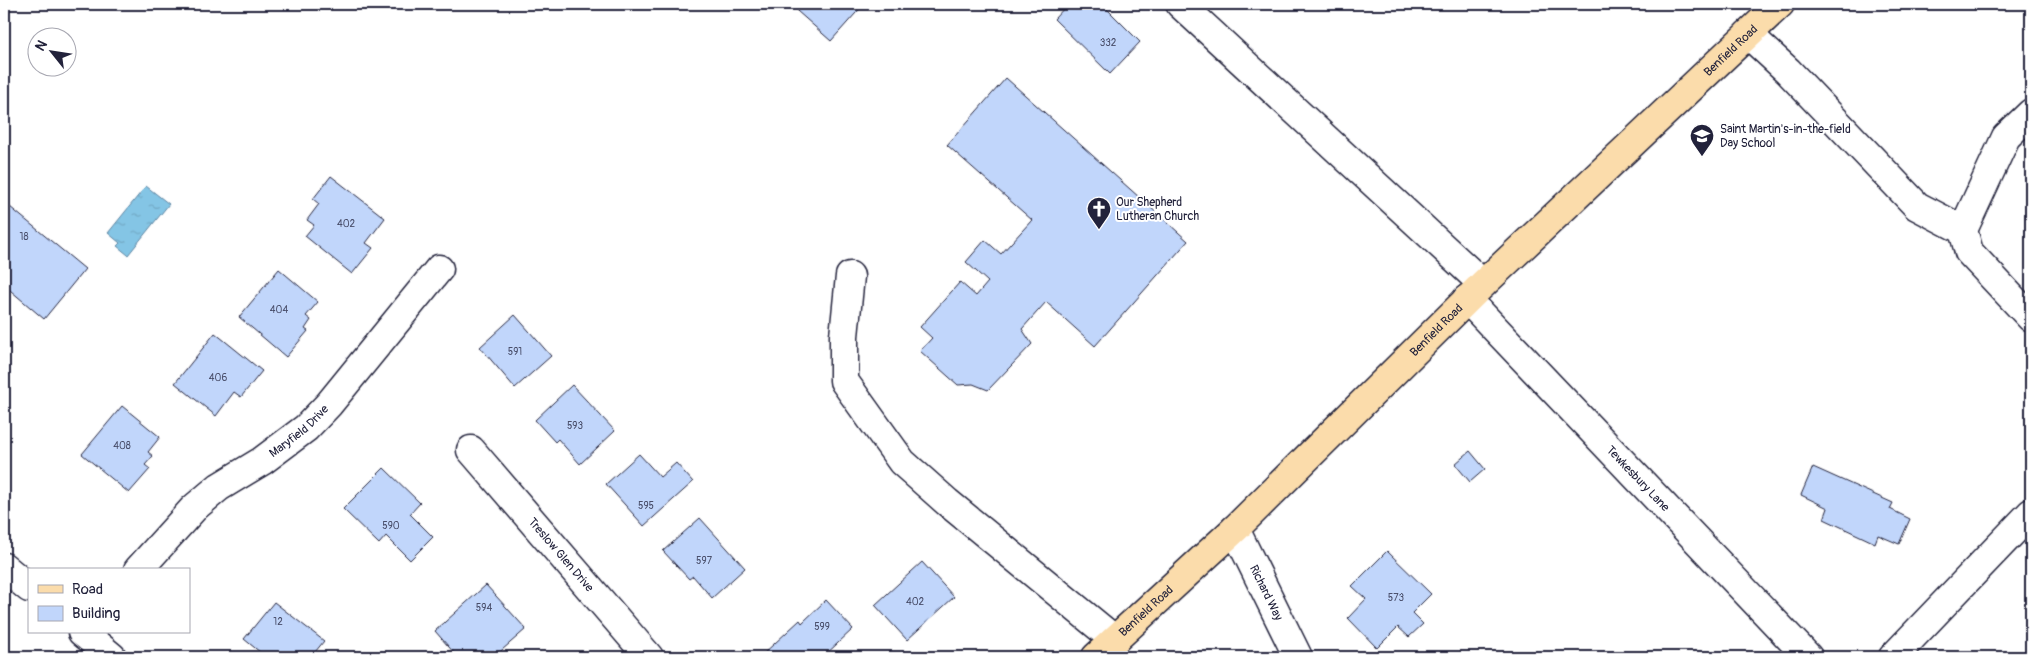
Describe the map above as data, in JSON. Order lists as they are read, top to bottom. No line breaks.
{"streets":{"main road":["Benfield Road"],"street":["Maryfield Drive","Tewkesbury Lane","Treslow Glen Drive","Richard Way"]},"crossings":[["Benfield Road","Tewkesbury Lane"],["Benfield Road","Richard Way"]],"places":{"school or university":["Saint Martin's-in-the-field Day School"],"church":["Our Shepherd Lutheran Church"]},"house_numbers":["332","402","18","404","591","406","593","408","595","590","597","573","402","594","12","599"],"legend":["Road","Building"],"north":"top left"}
